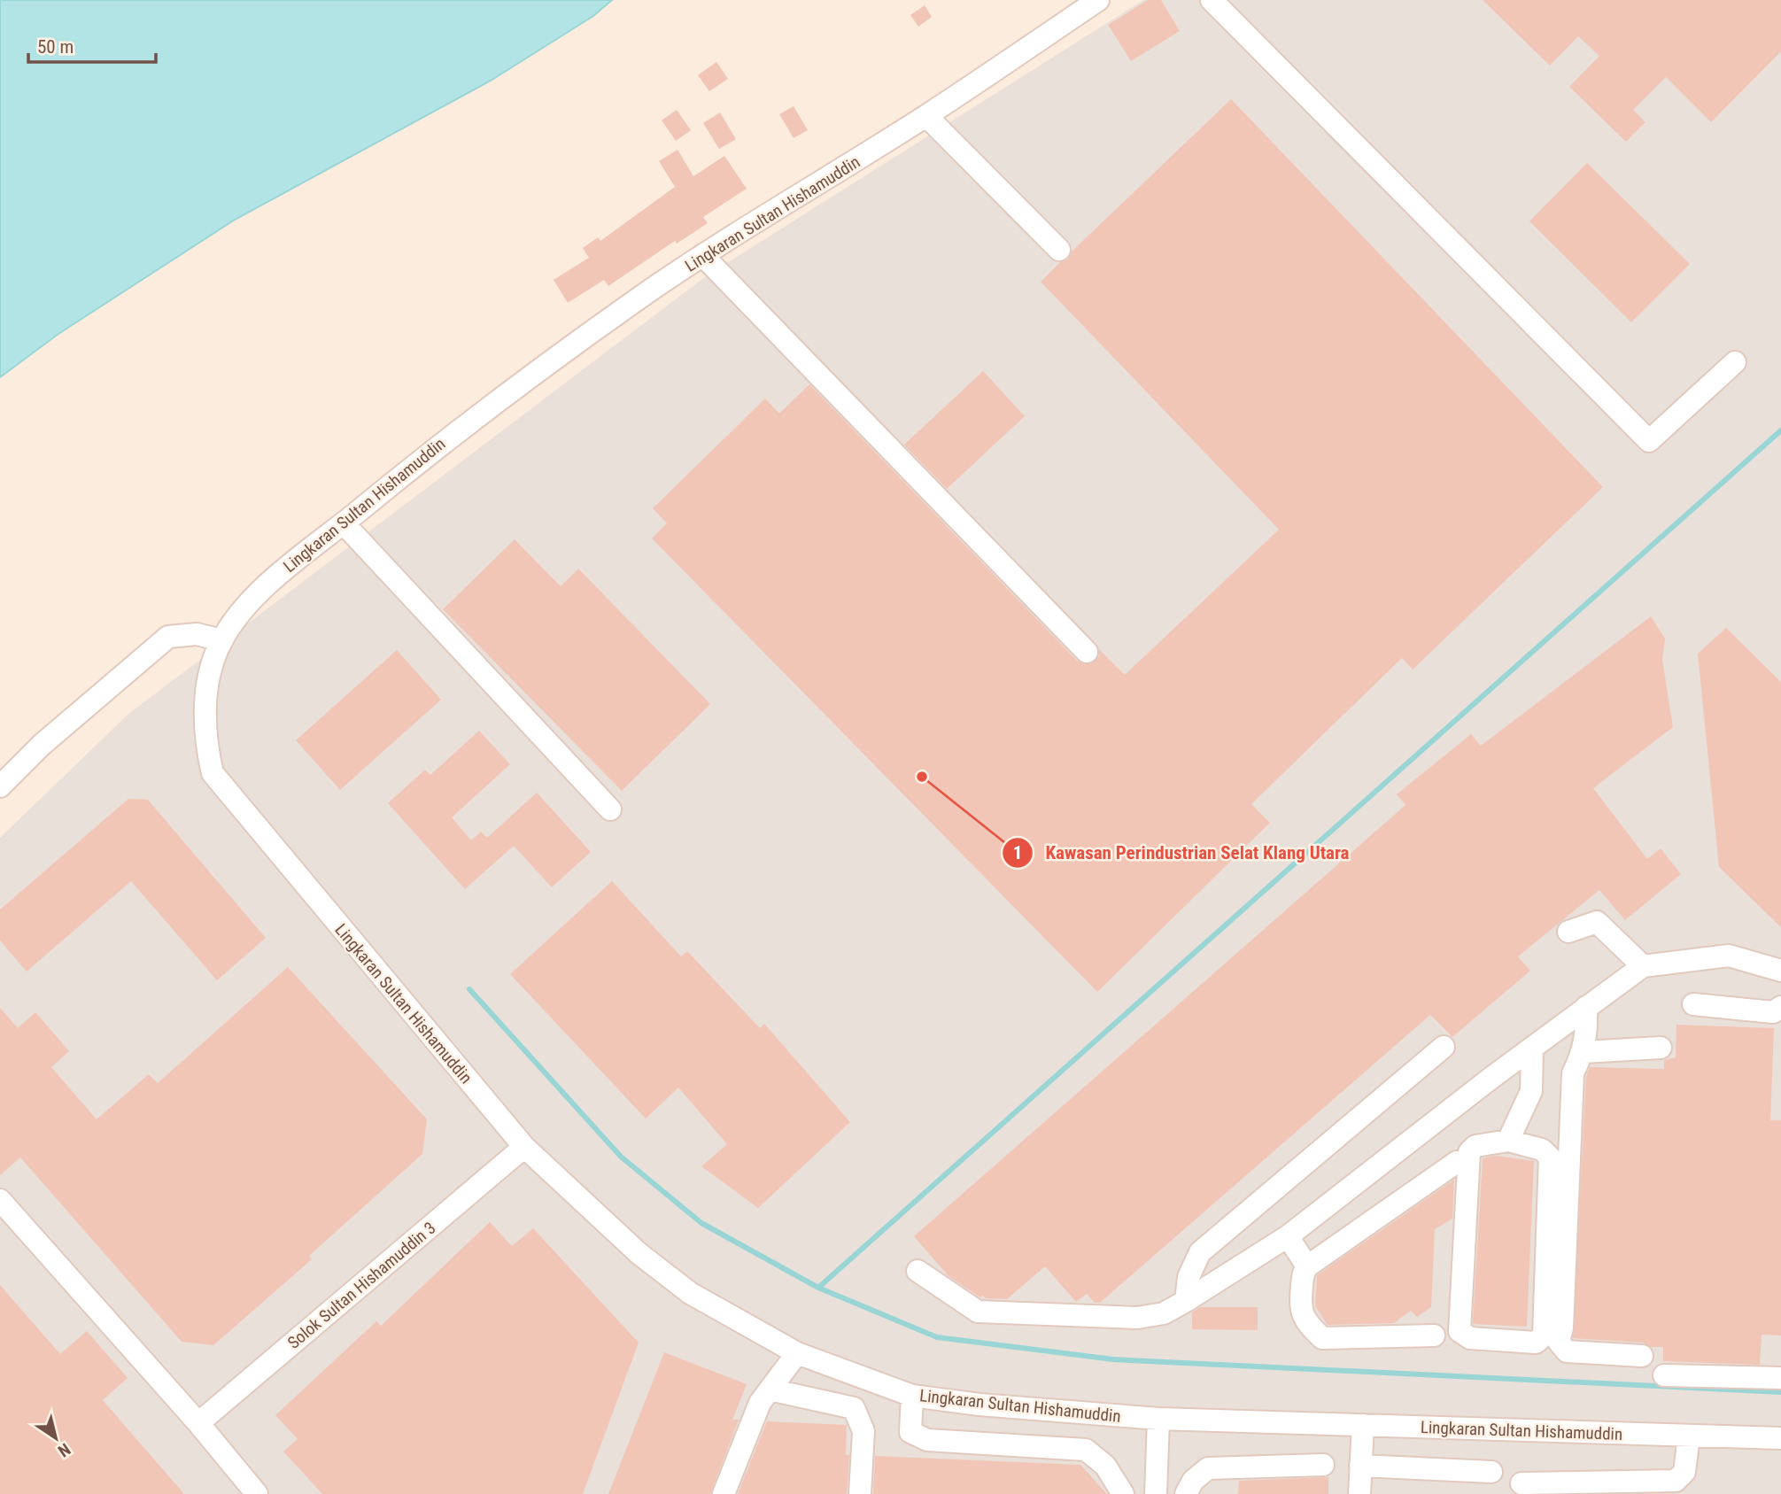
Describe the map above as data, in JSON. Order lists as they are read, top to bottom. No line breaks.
{"streets":{"street":["Lingkaran Sultan Hishamuddin","Solok Sultan Hishamuddin 3"]},"crossings":[["Lingkaran Sultan Hishamuddin","Solok Sultan Hishamuddin 3"]],"places":["Kawasan Perindustrian Selat Klang Utara"],"scale_bar":"50 m","north":"bottom right"}
